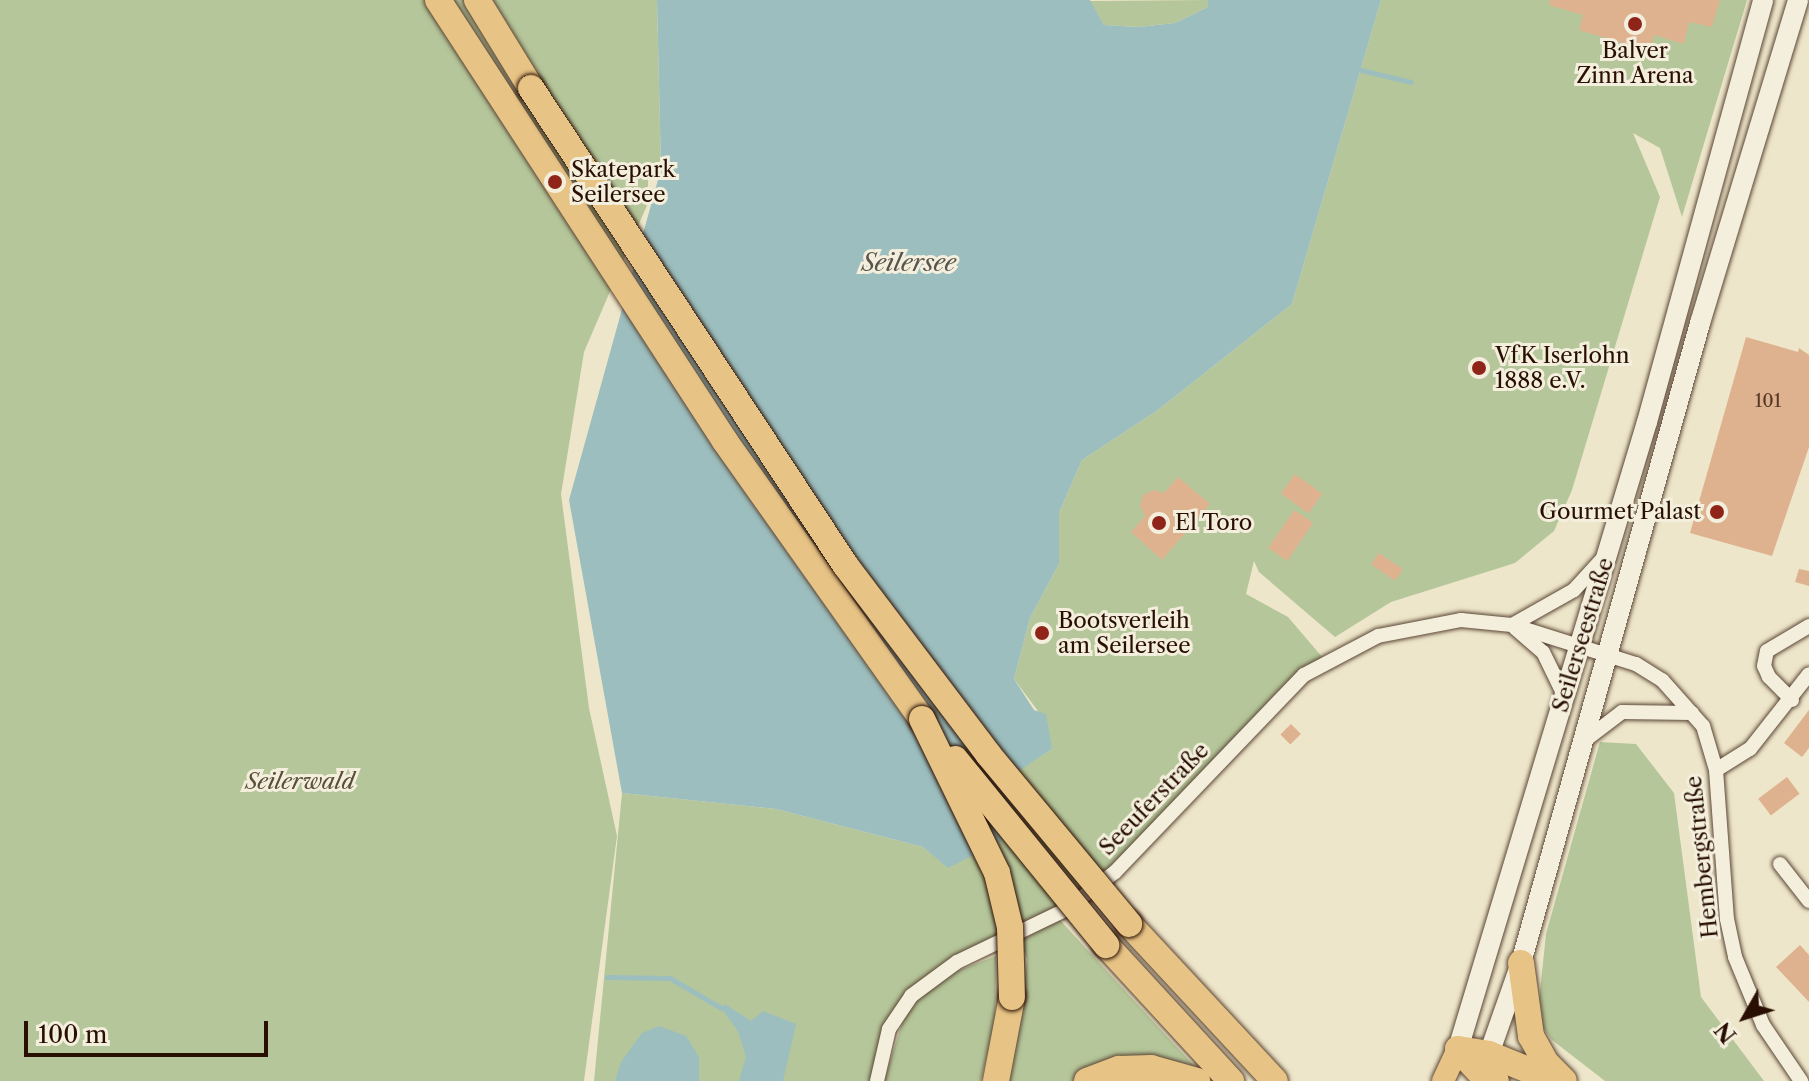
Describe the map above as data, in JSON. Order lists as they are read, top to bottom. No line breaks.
{"streets":{"main road":["Seilerseestraße"],"street":["Seeuferstraße","Hembergstraße"]},"crossings":[["Seilerseestraße","Seeuferstraße"],["Seilerseestraße","Hembergstraße"],["Seeuferstraße","Hembergstraße"]],"water":["Seilersee"],"parks":["Seilerwald"],"places":["Balver Zinn Arena","Skatepark Seilersee","VfK Iserlohn 1888 e.V.","Gourmet Palast","El Toro","Bootsverleih am Seilersee"],"house_numbers":["101"],"scale_bar":"100 m","north":"bottom left"}
